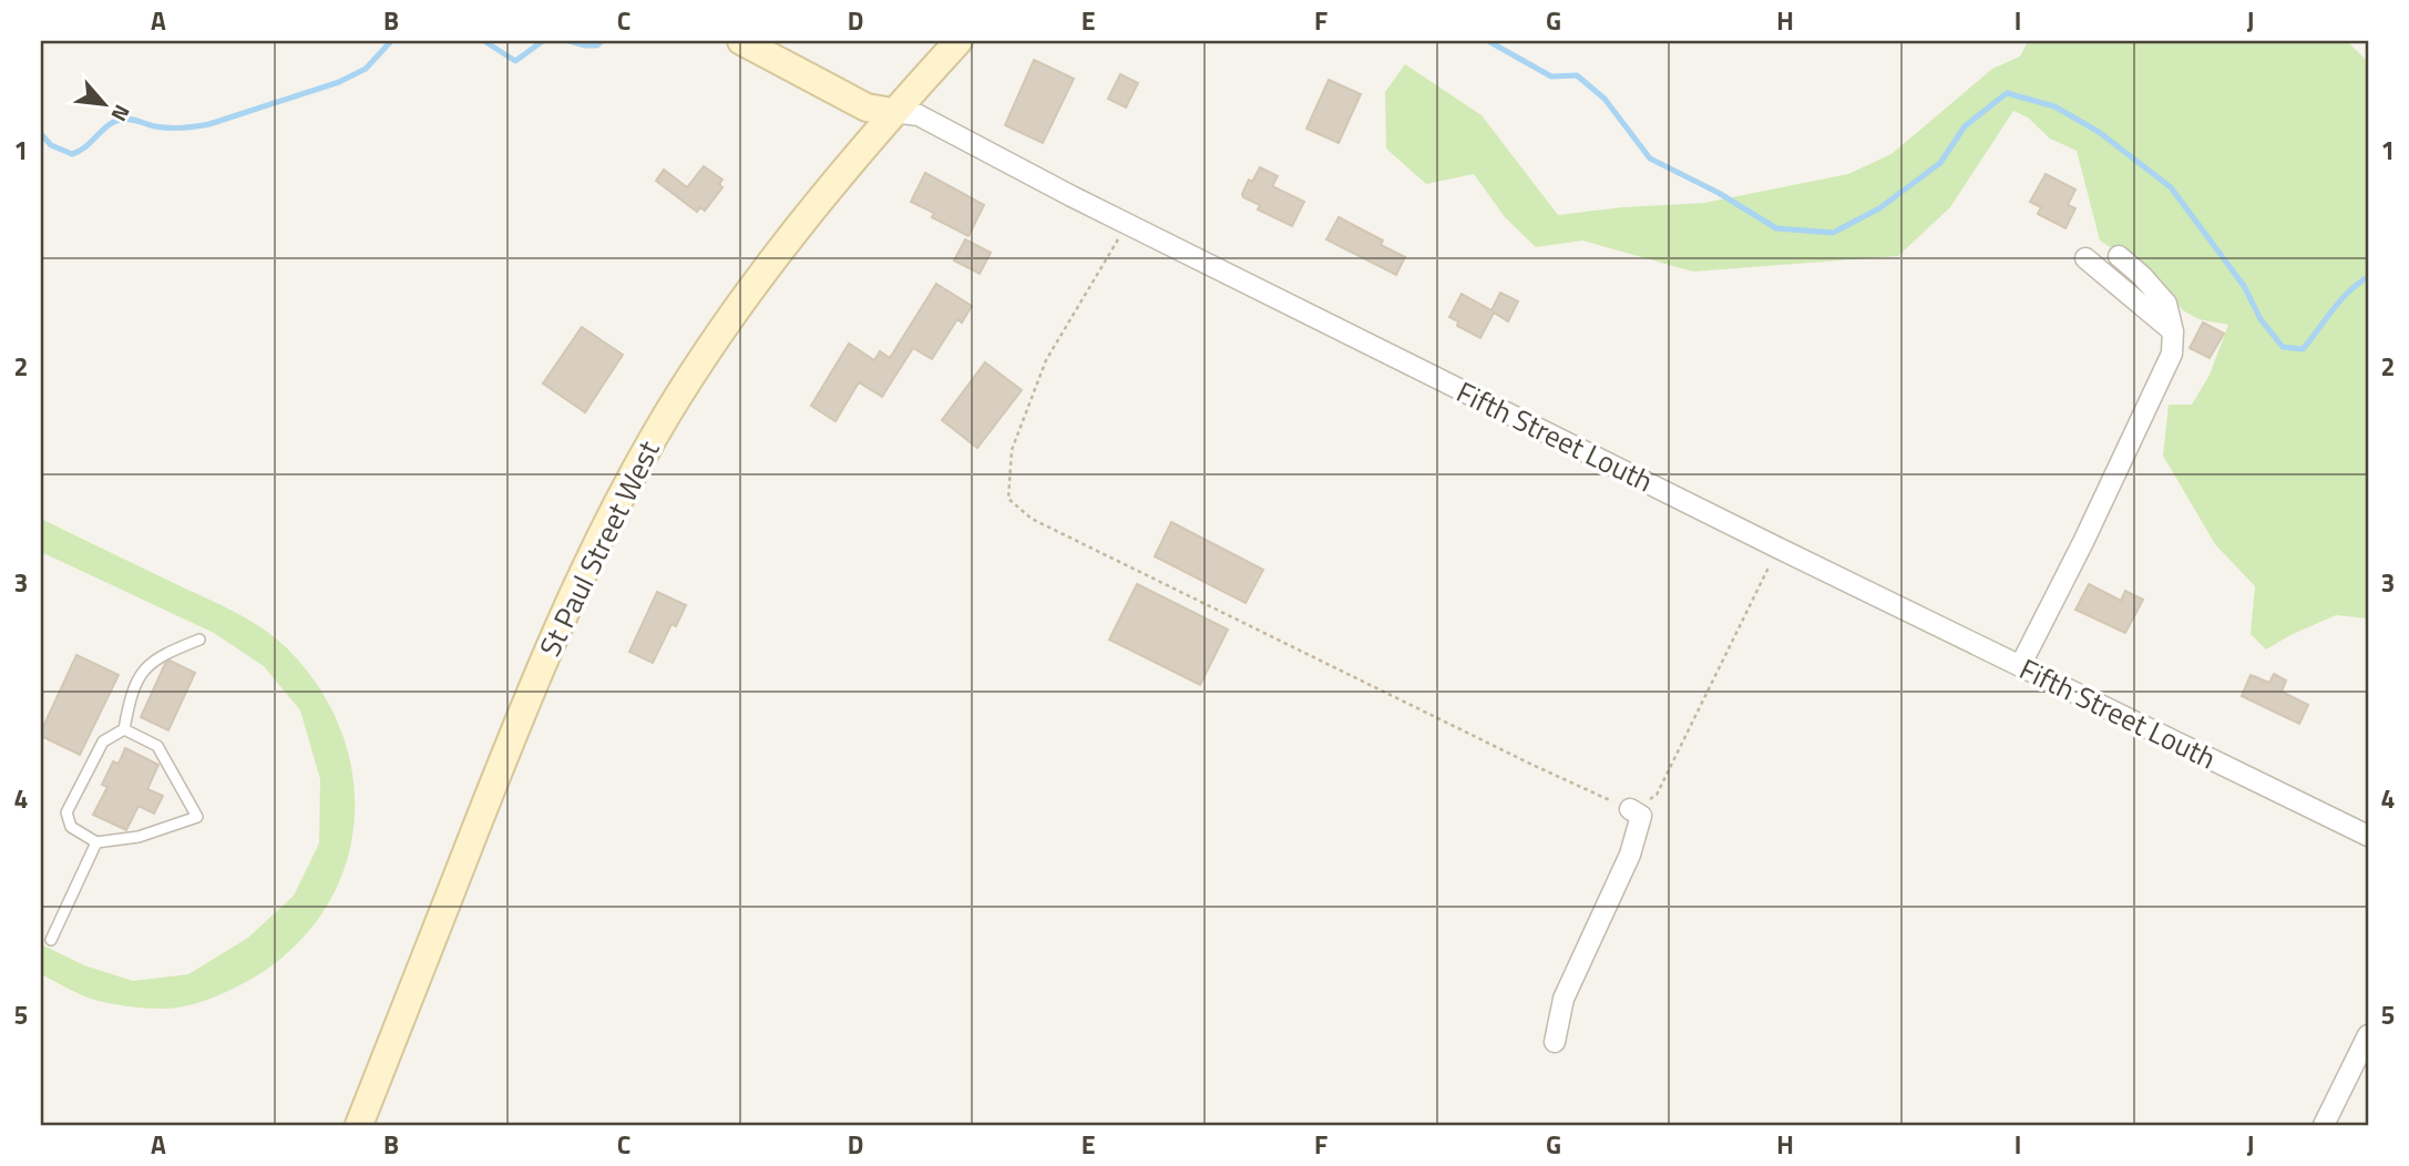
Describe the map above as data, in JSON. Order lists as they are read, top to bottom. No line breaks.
{"streets":{"main road":["Fifth Street Louth","St Paul Street West"]},"crossings":[["Fifth Street Louth","St Paul Street West"]],"north":"bottom right","grid":{"columns":["A","B","C","D","E","F","G","H","I","J"],"rows":["1","2","3","4","5"]}}
